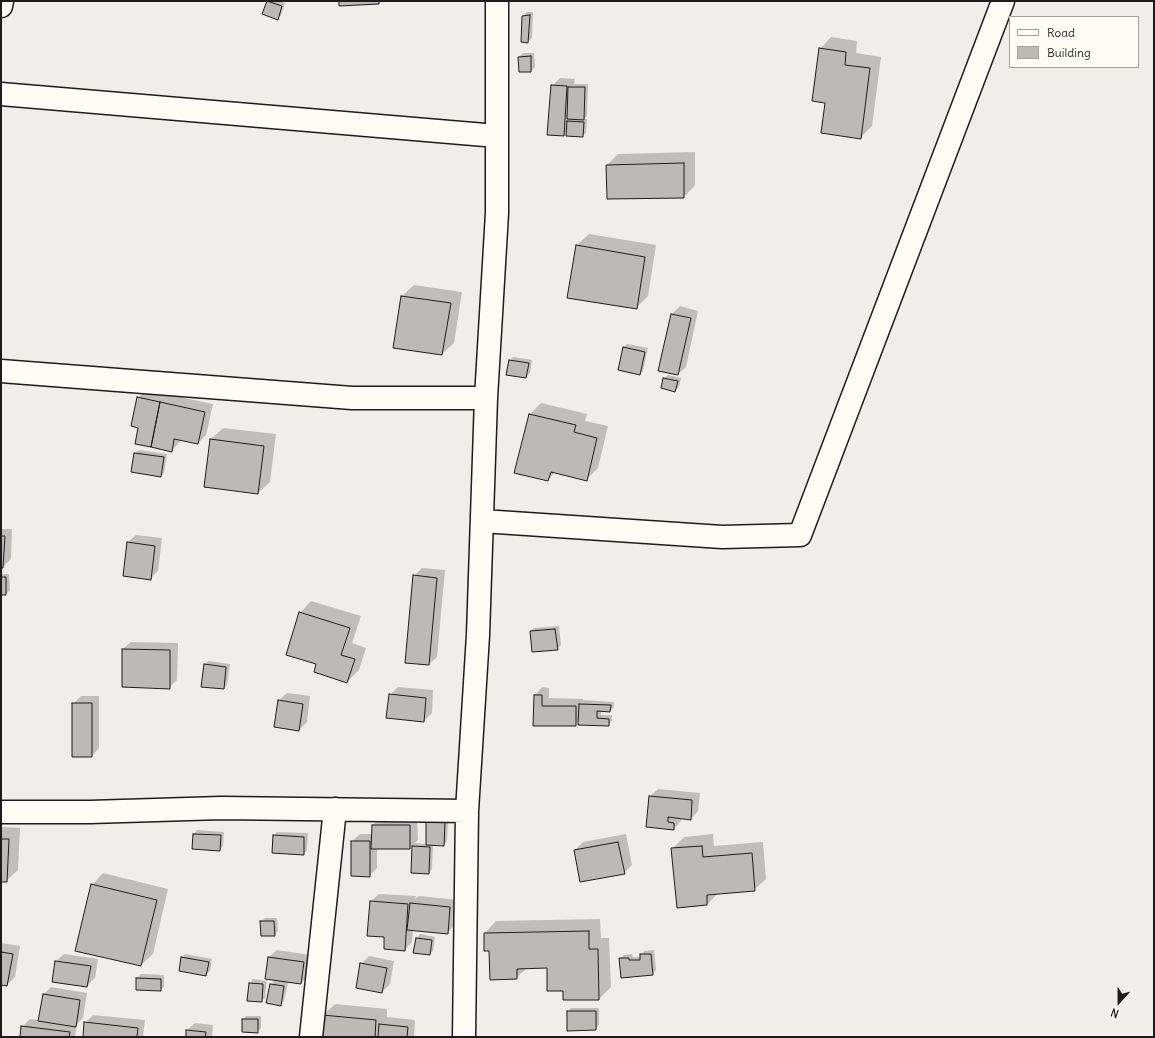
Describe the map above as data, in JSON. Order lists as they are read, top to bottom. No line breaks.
{"legend":["Road","Building"],"north":"bottom"}
